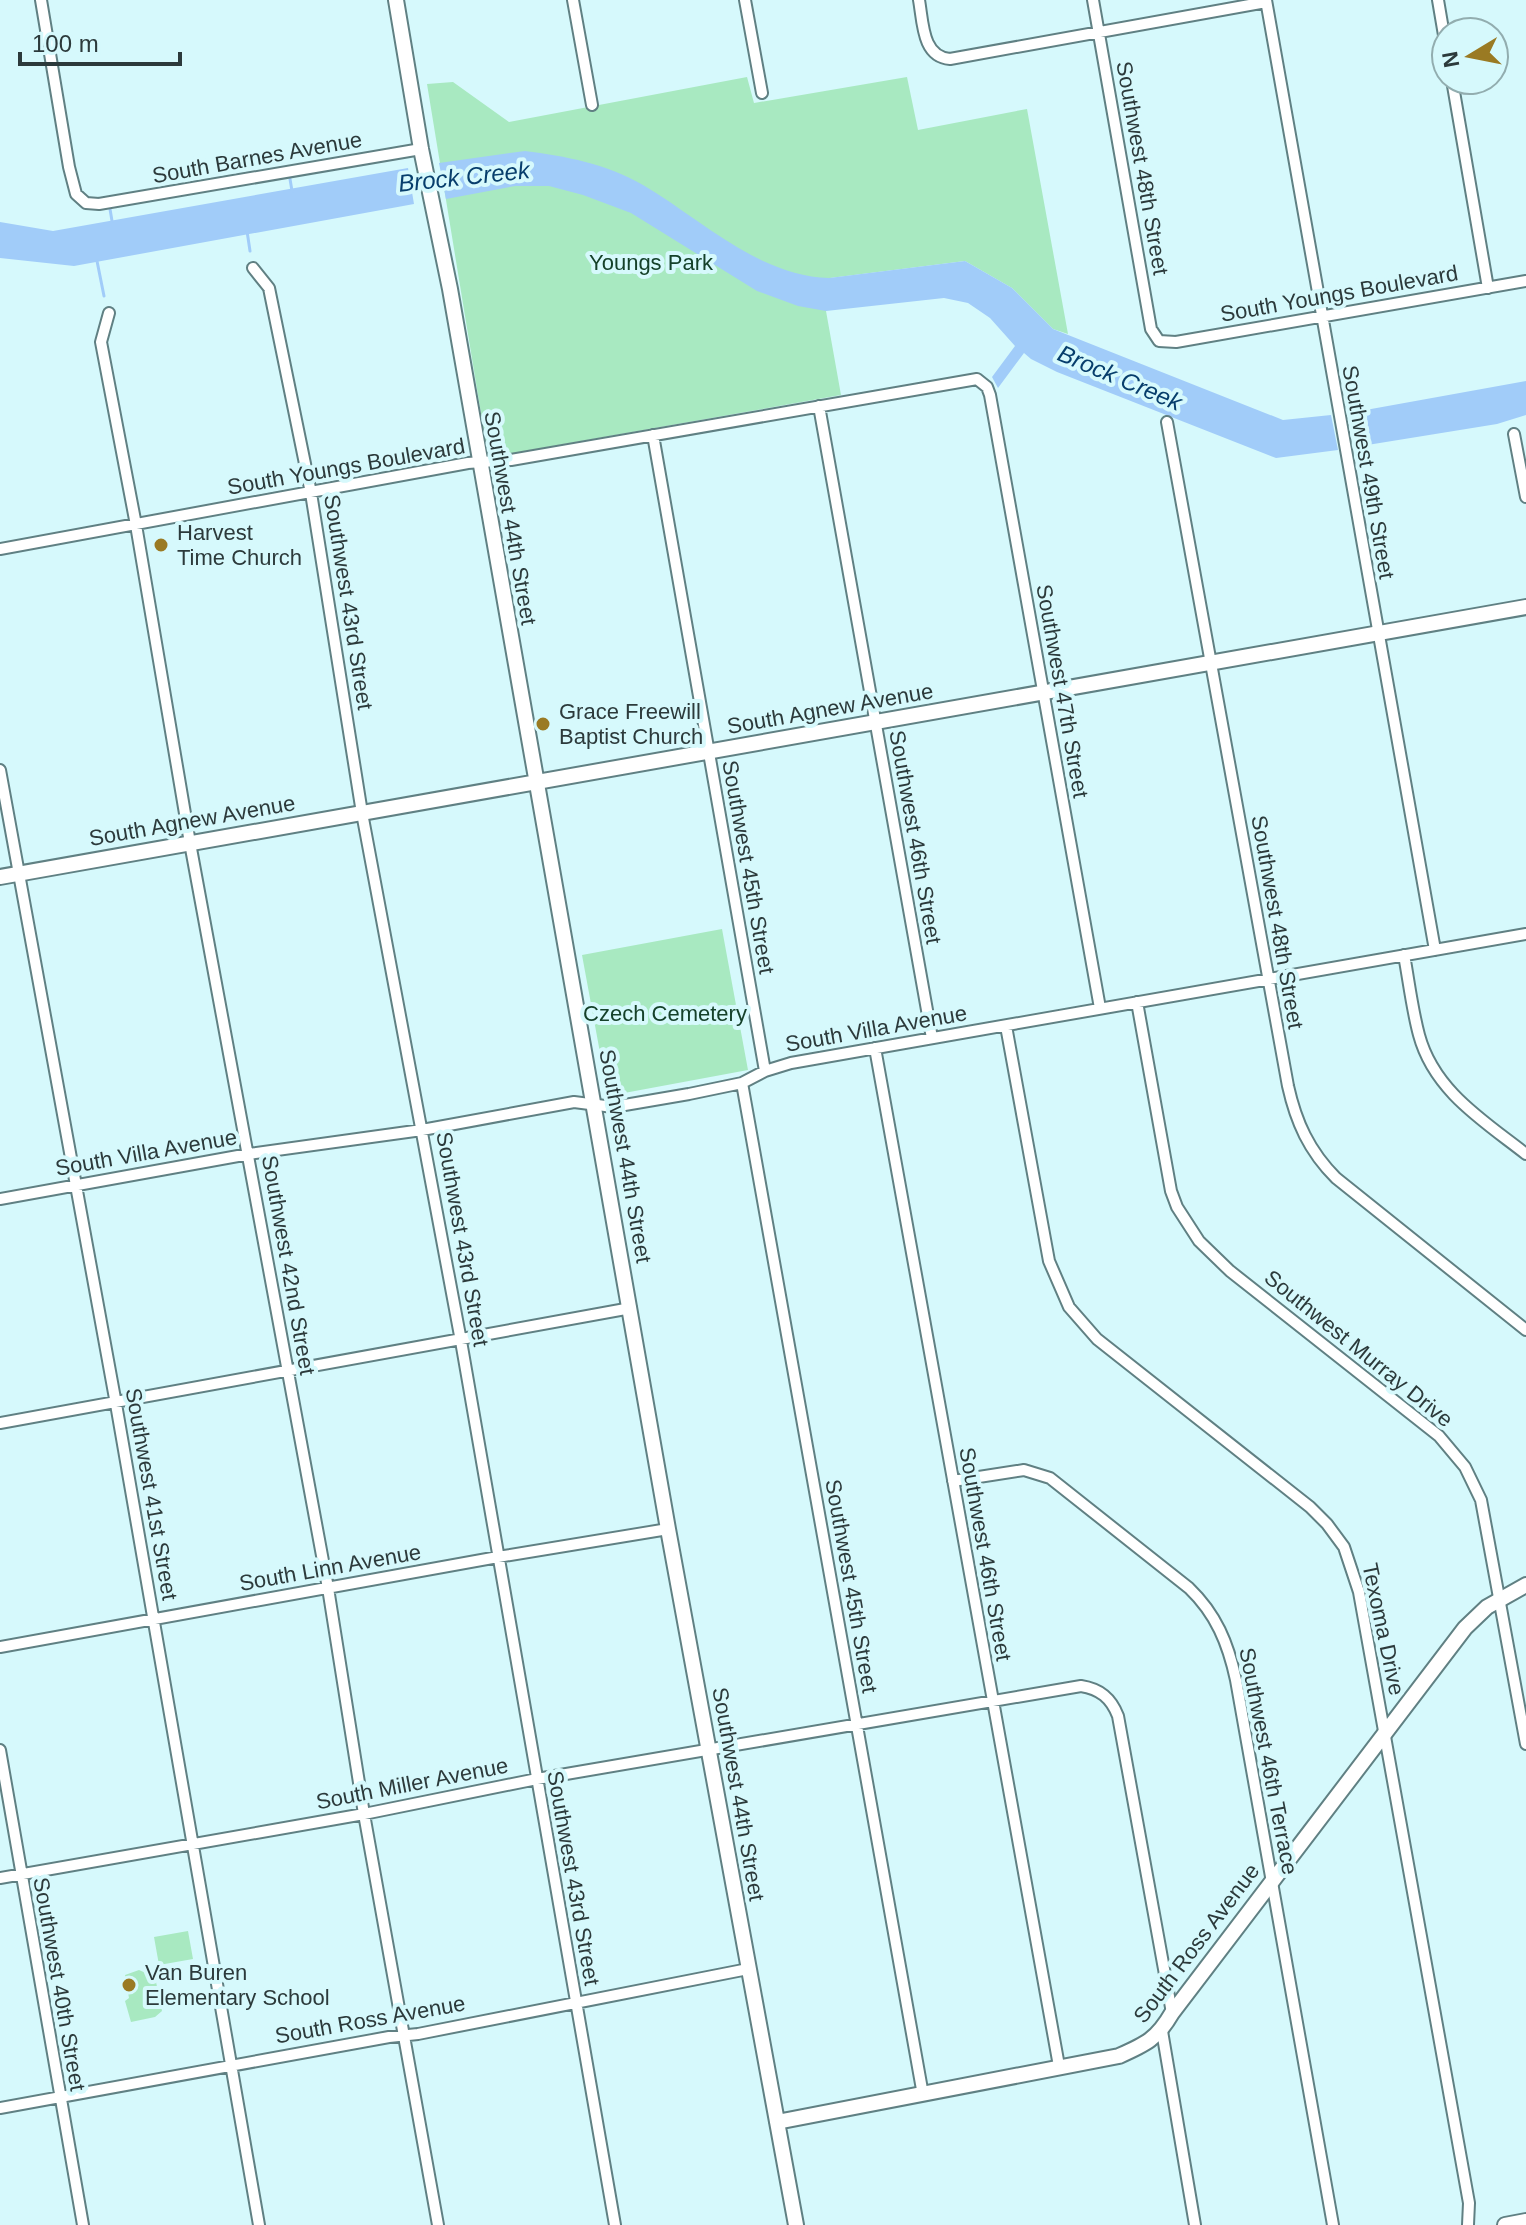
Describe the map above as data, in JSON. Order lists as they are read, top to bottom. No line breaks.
{"streets":{"street":["South Barnes Avenue","Southwest 48th Street","South Youngs Boulevard","Southwest 49th Street","Southwest 44th Street","Southwest 43rd Street","Southwest 47th Street","South Agnew Avenue","Southwest 46th Street","Southwest 45th Street","South Villa Avenue","Southwest 42nd Street","Southwest Murray Drive","Southwest 41st Street","South Linn Avenue","Texoma Drive","Southwest 46th Terrace","South Miller Avenue","South Ross Avenue","Southwest 40th Street"]},"crossings":[["South Barnes Avenue","Southwest 44th Street"],["Southwest 48th Street","South Youngs Boulevard"],["Southwest 48th Street","South Agnew Avenue"],["Southwest 48th Street","South Villa Avenue"],["South Youngs Boulevard","Southwest 49th Street"],["South Youngs Boulevard","Southwest 44th Street"],["South Youngs Boulevard","Southwest 43rd Street"],["South Youngs Boulevard","Southwest 47th Street"],["South Youngs Boulevard","Southwest 46th Street"],["South Youngs Boulevard","Southwest 45th Street"],["South Youngs Boulevard","Southwest 42nd Street"],["Southwest 49th Street","South Agnew Avenue"],["Southwest 49th Street","South Villa Avenue"],["Southwest 44th Street","South Agnew Avenue"],["Southwest 44th Street","South Villa Avenue"],["Southwest 44th Street","South Linn Avenue"],["Southwest 44th Street","South Miller Avenue"],["Southwest 44th Street","South Ross Avenue"],["Southwest 43rd Street","South Agnew Avenue"],["Southwest 43rd Street","South Villa Avenue"],["Southwest 43rd Street","South Linn Avenue"],["Southwest 43rd Street","South Miller Avenue"],["Southwest 43rd Street","South Ross Avenue"],["Southwest 47th Street","South Agnew Avenue"],["Southwest 47th Street","South Villa Avenue"],["South Agnew Avenue","Southwest 46th Street"],["South Agnew Avenue","Southwest 45th Street"],["South Agnew Avenue","Southwest 42nd Street"],["South Agnew Avenue","Southwest 41st Street"],["Southwest 46th Street","South Villa Avenue"],["Southwest 46th Street","Southwest 46th Terrace"],["Southwest 46th Street","South Miller Avenue"],["Southwest 46th Street","South Ross Avenue"],["Southwest 45th Street","South Villa Avenue"],["Southwest 45th Street","South Miller Avenue"],["Southwest 45th Street","South Ross Avenue"],["South Villa Avenue","Southwest 42nd Street"],["South Villa Avenue","Southwest Murray Drive"],["South Villa Avenue","Southwest 41st Street"],["South Villa Avenue","Texoma Drive"],["Southwest 42nd Street","South Linn Avenue"],["Southwest 42nd Street","South Miller Avenue"],["Southwest 42nd Street","South Ross Avenue"],["Southwest Murray Drive","South Ross Avenue"],["Southwest 41st Street","South Linn Avenue"],["Southwest 41st Street","South Miller Avenue"],["Southwest 41st Street","South Ross Avenue"],["Texoma Drive","South Ross Avenue"],["Southwest 46th Terrace","South Ross Avenue"],["South Miller Avenue","South Ross Avenue"],["South Miller Avenue","Southwest 40th Street"],["South Ross Avenue","Southwest 40th Street"]],"water":["Brock Creek"],"parks":["Youngs Park","Czech Cemetery"],"places":["Harvest Time Church","Grace Freewill Baptist Church","Van Buren Elementary School"],"scale_bar":"100 m","north":"left"}
